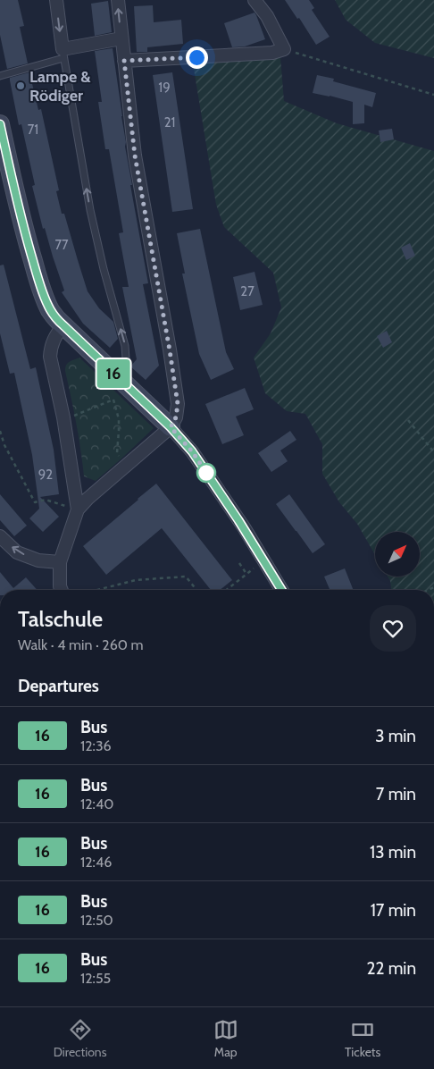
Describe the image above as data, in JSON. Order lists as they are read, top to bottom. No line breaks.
{"places":["Lampe & Rödiger"],"lines":["bus line 16"],"house_numbers":["19","21","71","77","27","92"],"north":"top right","page":{"on_map":"16","heading":[["Talschule","Walk · 4 min · 260 m"],"Departures"],"list":[{"mark":"16","name":"Bus","note":"12:36","value":"3 min"},{"mark":"16","name":"Bus","note":"12:40","value":"7 min"},{"mark":"16","name":"Bus","note":"12:46","value":"13 min"},{"mark":"16","name":"Bus","note":"12:50","value":"17 min"},{"mark":"16","name":"Bus","note":"12:55","value":"22 min"}],"tabs":["Directions","Map","Tickets"]}}
